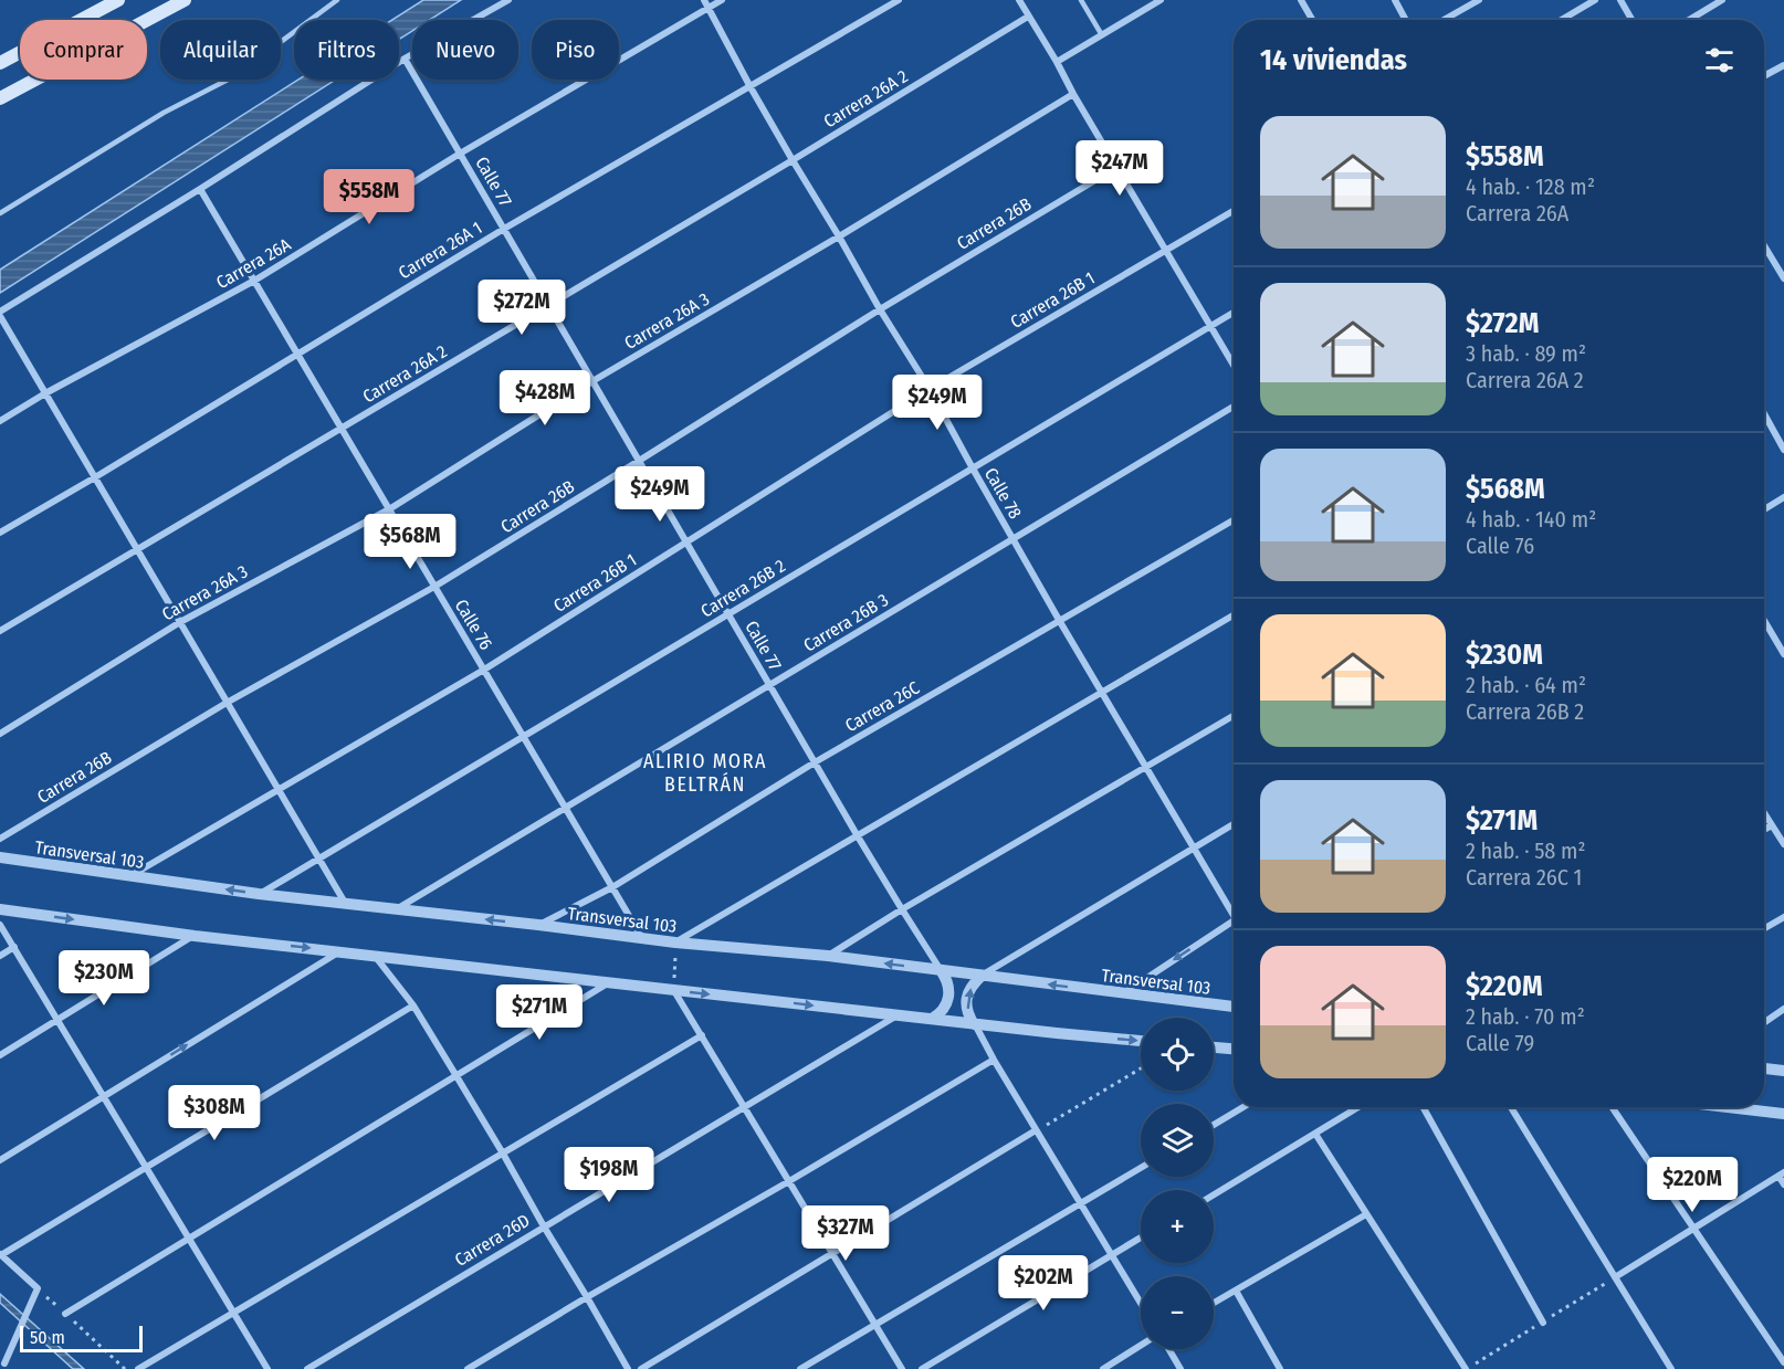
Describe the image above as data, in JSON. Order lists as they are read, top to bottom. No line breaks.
{"streets":{"street":["Carrera 26A 2","Calle 77","Carrera 26B","Carrera 26A 1","Carrera 26A","Carrera 26B 1","Carrera 26A 3","Calle 78","Carrera 26B 2","Carrera 26B 3","Calle 76","Carrera 26C","Transversal 103","Carrera 26D"]},"crossings":[["Carrera 26A 2","Calle 77"],["Carrera 26A 2","Calle 78"],["Carrera 26A 2","Calle 76"],["Calle 77","Carrera 26B"],["Calle 77","Carrera 26A 1"],["Calle 77","Carrera 26A"],["Calle 77","Carrera 26B 1"],["Calle 77","Carrera 26A 3"],["Calle 77","Carrera 26B 2"],["Calle 77","Carrera 26B 3"],["Calle 77","Carrera 26C"],["Calle 77","Transversal 103"],["Carrera 26B","Calle 78"],["Carrera 26B","Calle 76"],["Carrera 26A 1","Calle 78"],["Carrera 26A 1","Calle 76"],["Carrera 26A","Calle 78"],["Carrera 26A","Calle 76"],["Carrera 26B 1","Calle 78"],["Carrera 26B 1","Calle 76"],["Carrera 26B 1","Transversal 103"],["Carrera 26A 3","Calle 78"],["Carrera 26A 3","Calle 76"],["Calle 78","Carrera 26B 2"],["Calle 78","Carrera 26B 3"],["Calle 78","Carrera 26C"],["Carrera 26B 2","Calle 76"],["Carrera 26B 2","Transversal 103"],["Carrera 26B 3","Calle 76"],["Carrera 26B 3","Transversal 103"],["Calle 76","Carrera 26C"],["Calle 76","Transversal 103"],["Carrera 26C","Transversal 103"]],"districts":["ALIRIO MORA BELTRÁN"],"scale_bar":"50 m","page":{"chip":["Comprar","Alquilar","Filtros","Nuevo","Piso"],"heading":"14 viviendas","list":[{"name":"$558M","note":"4 hab. · 128 m² · Carrera 26A"},{"name":"$272M","note":"3 hab. · 89 m² · Carrera 26A 2"},{"name":"$568M","note":"4 hab. · 140 m² · Calle 76"},{"name":"$230M","note":"2 hab. · 64 m² · Carrera 26B 2"},{"name":"$271M","note":"2 hab. · 58 m² · Carrera 26C 1"},{"name":"$220M","note":"2 hab. · 70 m² · Calle 79"}],"price":["$247M","$558M","$272M","$428M","$249M","$249M","$568M","$230M","$271M","$308M","$198M","$220M","$327M","$202M"],"map_buttons":["+","−"],"scale":"50 m"}}
